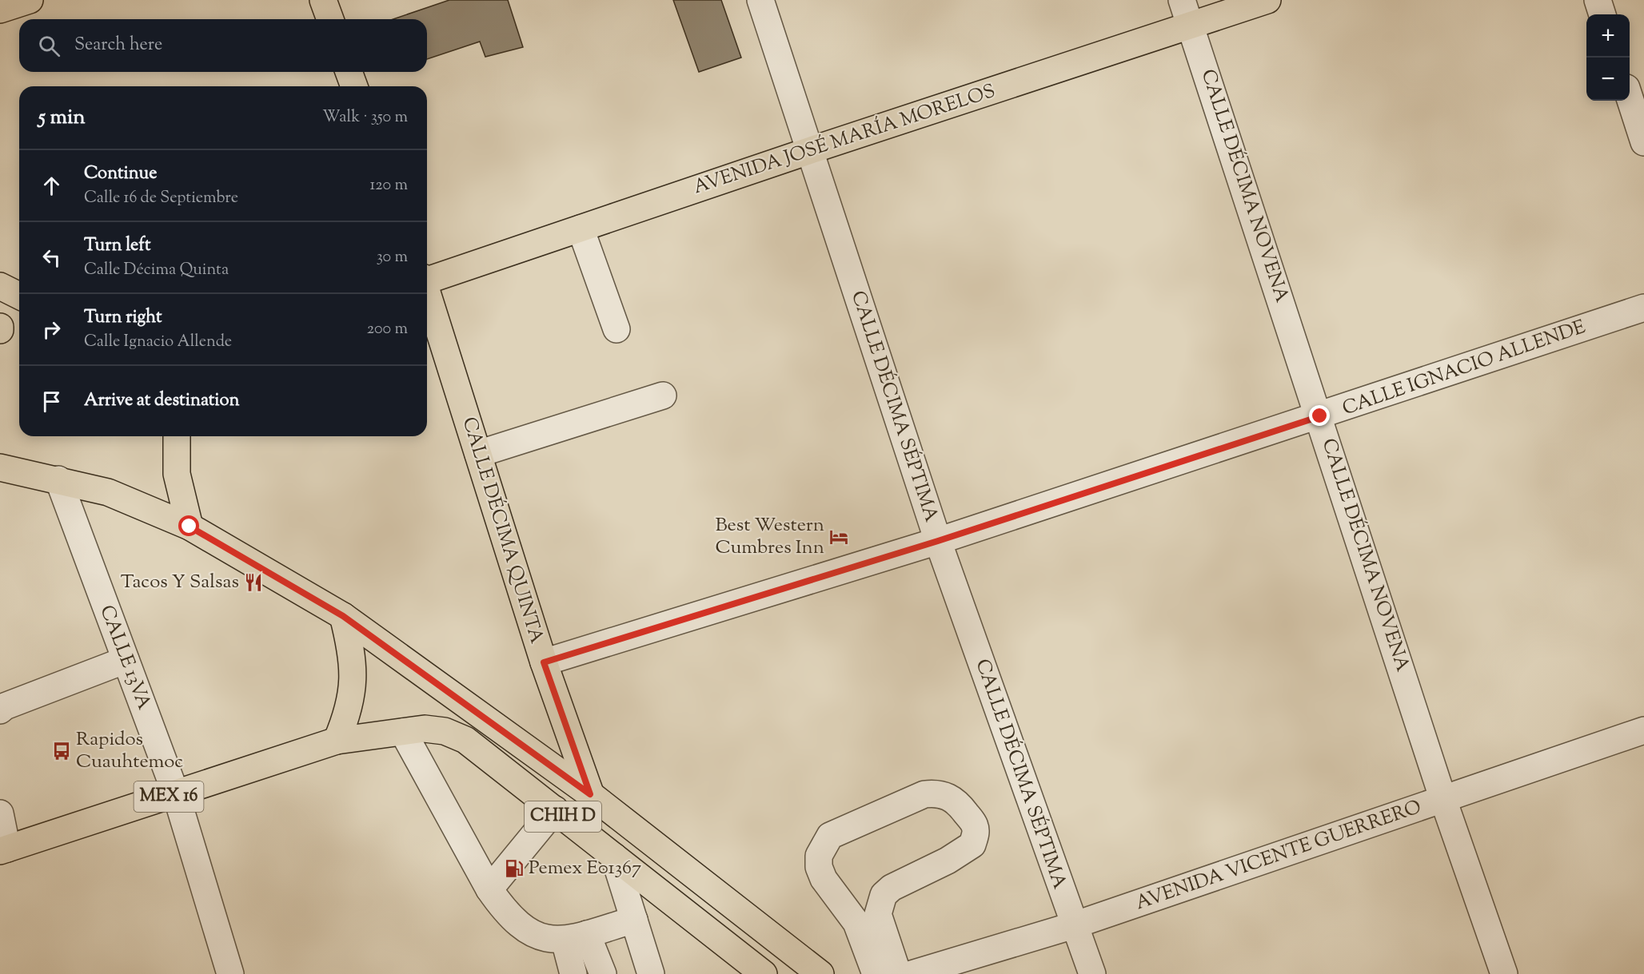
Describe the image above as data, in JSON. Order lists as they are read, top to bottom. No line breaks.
{"streets":{"main road":["AVENIDA JOSÉ MARÍA MORELOS","CALLE DÉCIMA QUINTA","MEX 16","CHIH D"],"street":["CALLE DÉCIMA NOVENA","CALLE IGNACIO ALLENDE","CALLE DÉCIMA SÉPTIMA","CALLE 13VA","AVENIDA VICENTE GUERRERO"]},"crossings":[["AVENIDA JOSÉ MARÍA MORELOS","CALLE DÉCIMA NOVENA"],["AVENIDA JOSÉ MARÍA MORELOS","CALLE DÉCIMA SÉPTIMA"],["CALLE DÉCIMA NOVENA","CALLE IGNACIO ALLENDE"],["CALLE DÉCIMA NOVENA","AVENIDA VICENTE GUERRERO"],["CALLE IGNACIO ALLENDE","CALLE DÉCIMA SÉPTIMA"],["CALLE IGNACIO ALLENDE","CALLE DÉCIMA QUINTA"],["CALLE DÉCIMA SÉPTIMA","AVENIDA VICENTE GUERRERO"],["CALLE DÉCIMA QUINTA","CHIH D"],["CALLE 13VA","MEX 16"],["MEX 16","CHIH D"]],"places":{"hotel":["Best Western Cumbres Inn"],"restaurant":["Tacos Y Salsas"],"bus stop":["Rapidos Cuauhtemoc"],"fuel station":["Pemex E01367"]},"page":{"map_buttons":["+","−"],"search":"Search here","heading":["5 min","Walk · 350 m"],"list":[["Continue","Calle 16 de Septiembre","120 m"],["Turn left","Calle Décima Quinta","30 m"],["Turn right","Calle Ignacio Allende","200 m"],"Arrive at destination"]}}
